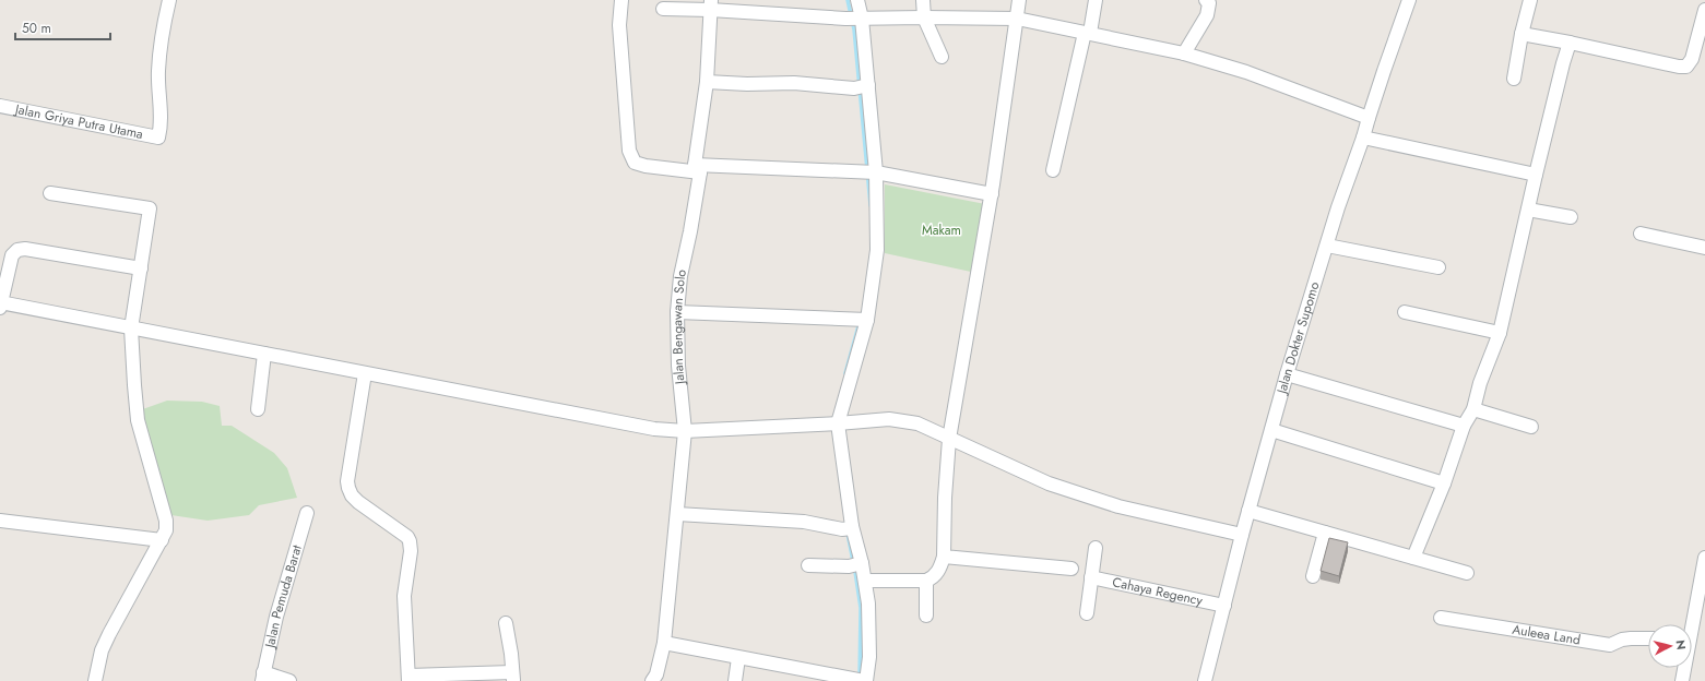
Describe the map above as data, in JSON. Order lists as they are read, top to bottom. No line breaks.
{"streets":{"street":["Jalan Griya Putra Utama","Jalan Bengawan Solo","Jalan Dokter Supomo","Cahaya Regency","Jalan Pemuda Barat","Auleea Land"]},"crossings":[["Jalan Dokter Supomo","Cahaya Regency"]],"parks":["Makam"],"scale_bar":"50 m","north":"right"}
